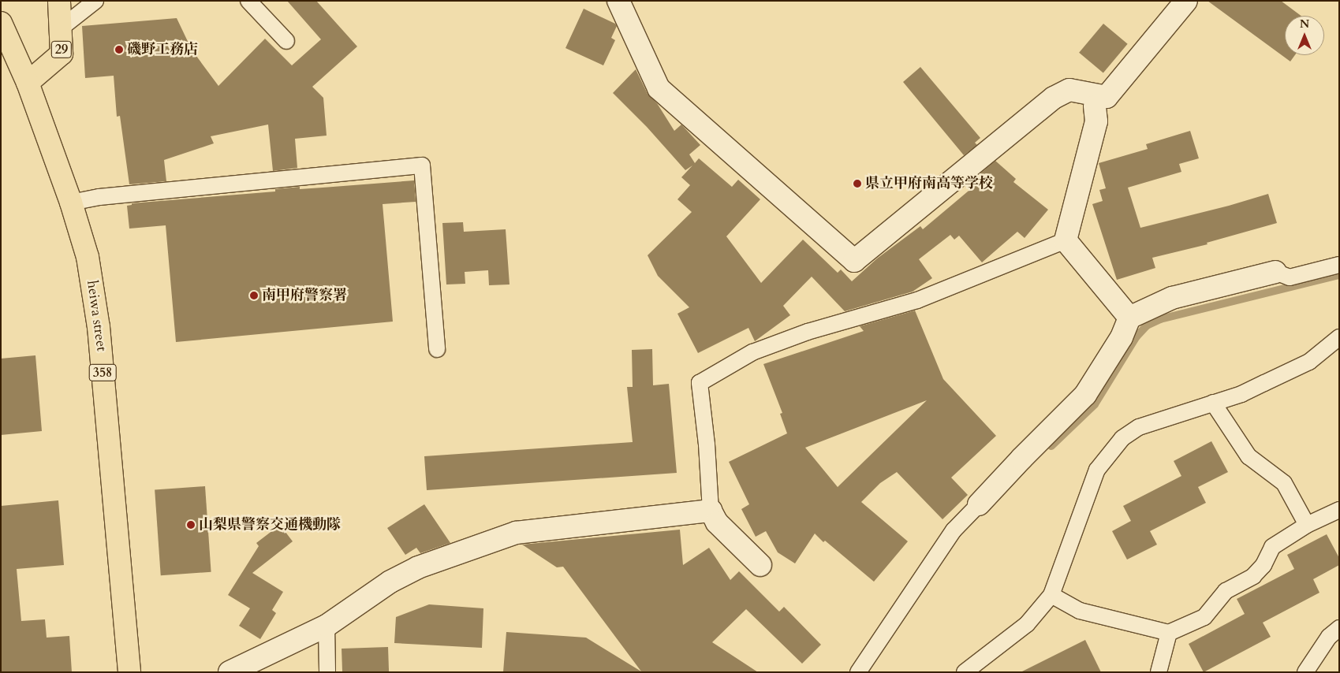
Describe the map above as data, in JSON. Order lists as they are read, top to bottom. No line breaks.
{"streets":{"main road":["29","heiwa street","358"]},"crossings":[["29","heiwa street"]],"places":["磯野工務店","県立甲府南高等学校","南甲府警察署","山梨県警察交通機動隊"],"north":"top"}
